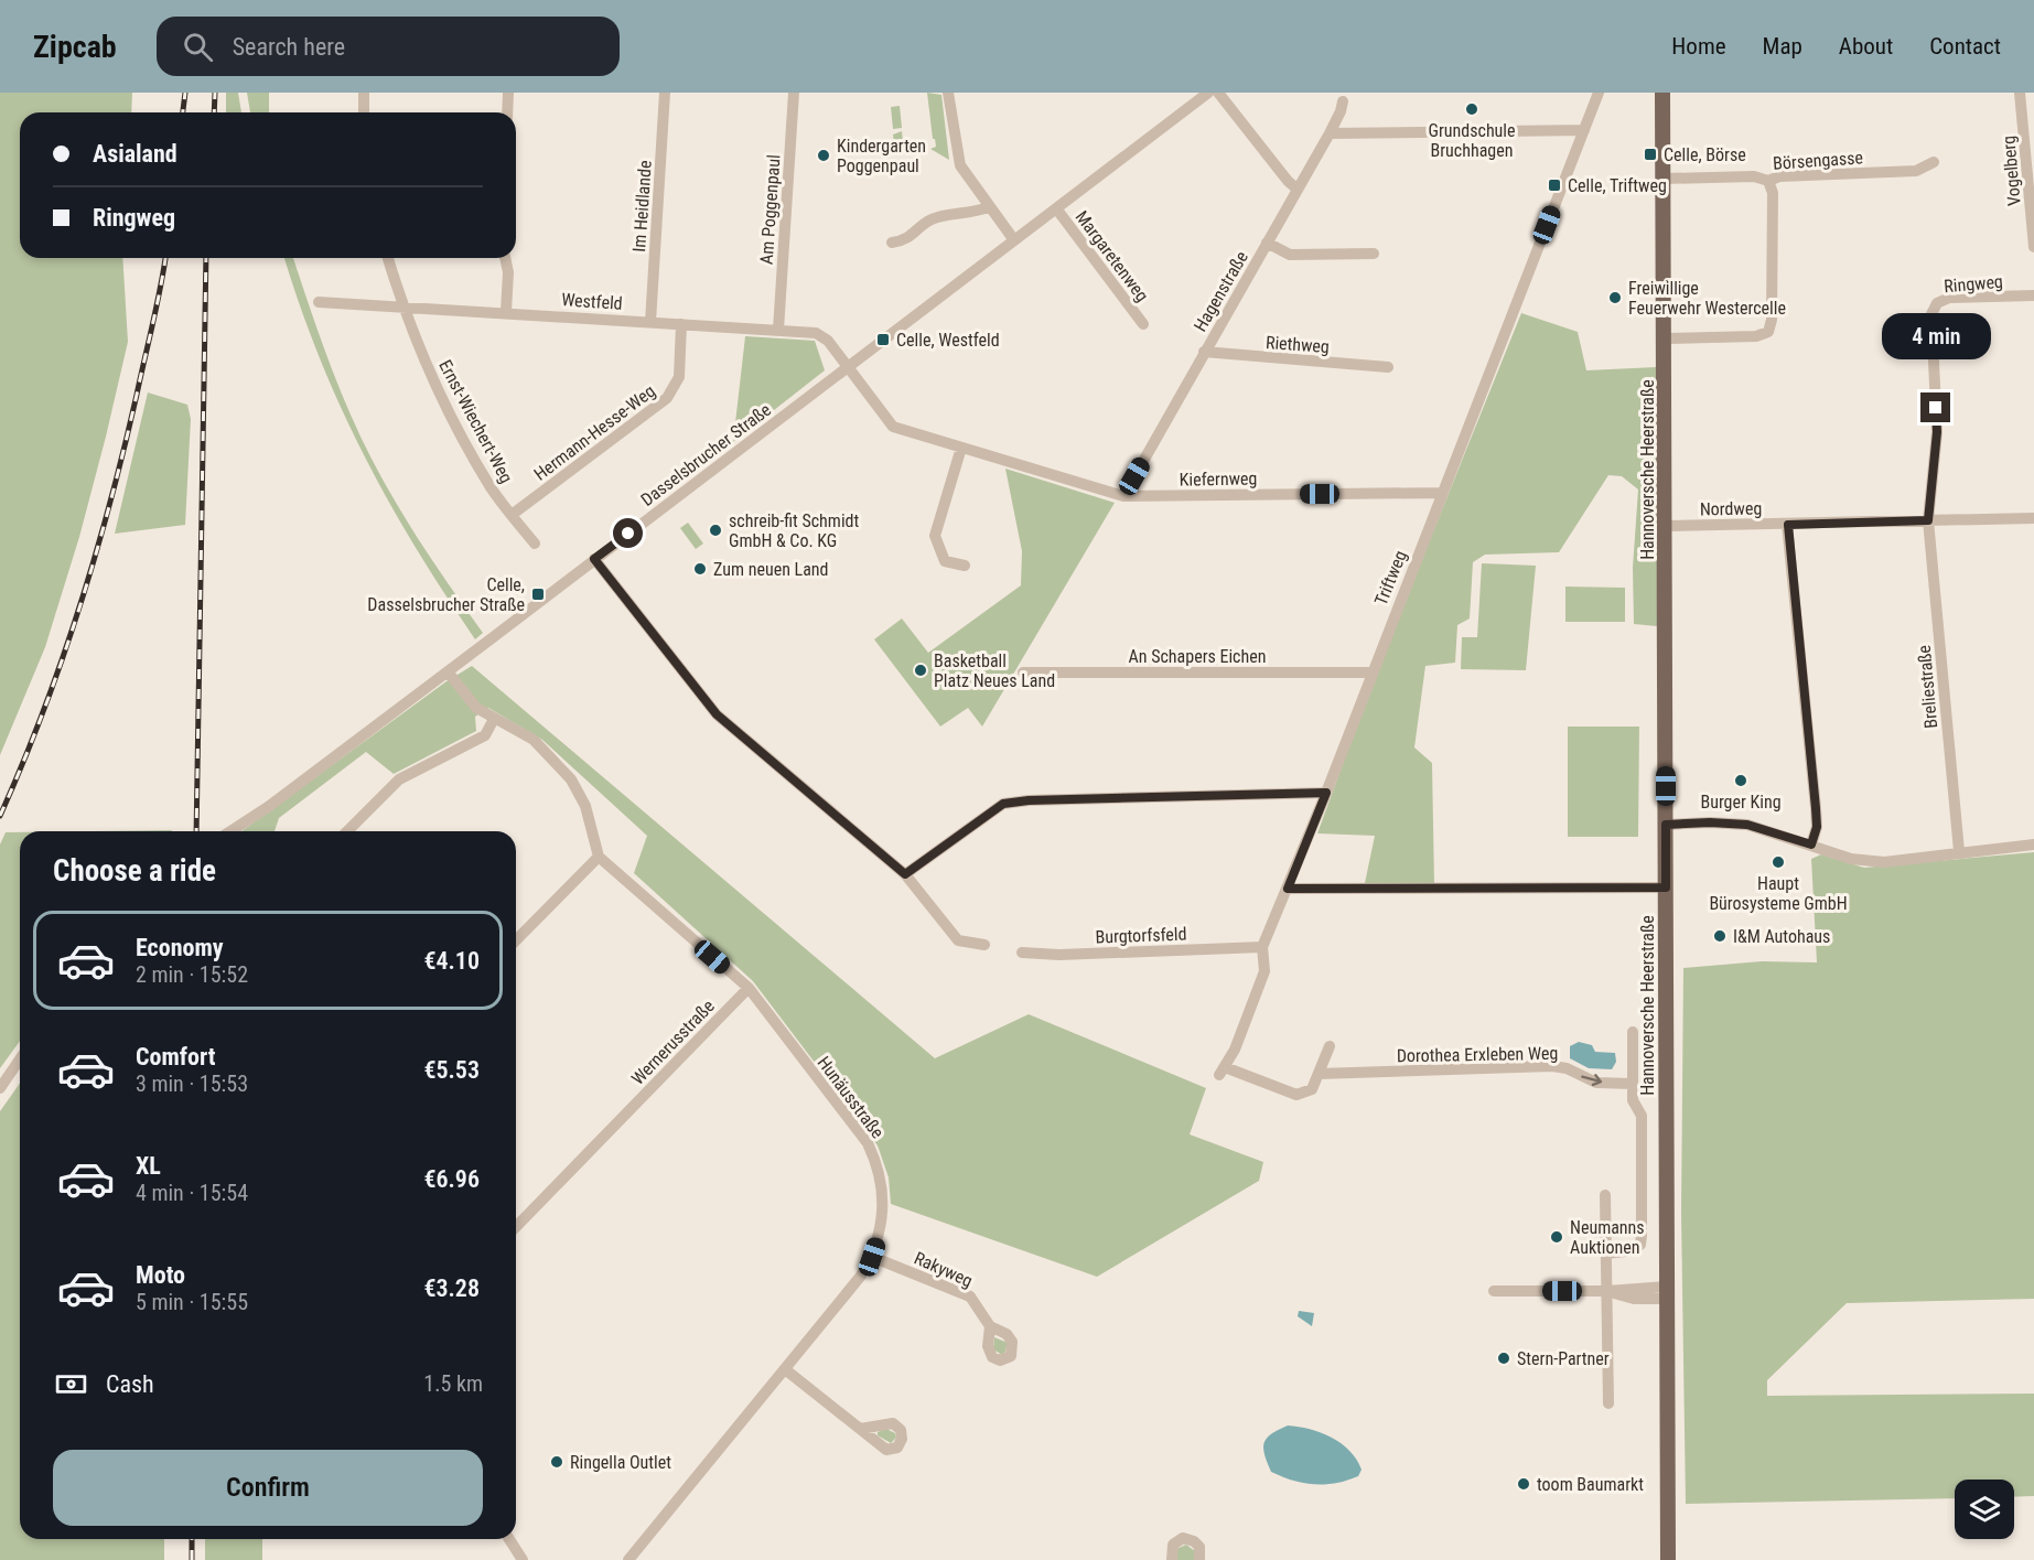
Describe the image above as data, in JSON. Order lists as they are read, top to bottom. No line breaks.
{"streets":{"main road":["Hannoversche Heerstraße"],"street":["Börsengasse","Vogelberg","Im Heidlande","Am Poggenpaul","Margaretenweg","Ringweg","Hagenstraße","Westfeld","Riethweg","Ernst-Wiechert-Weg","Hermann-Hesse-Weg","Dasselsbrucher Straße","Kiefernweg","Nordweg","Triftweg","An Schapers Eichen","Breliestraße","Burgtorfsfeld","Wernerusstraße","Dorothea Erxleben Weg","Hunäusstraße","Rakyweg"]},"crossings":[["Börsengasse","Hannoversche Heerstraße"],["Im Heidlande","Westfeld"],["Am Poggenpaul","Westfeld"],["Margaretenweg","Dasselsbrucher Straße"],["Ringweg","Nordweg"],["Ringweg","Breliestraße"],["Hagenstraße","Riethweg"],["Hagenstraße","Kiefernweg"],["Westfeld","Ernst-Wiechert-Weg"],["Westfeld","Hermann-Hesse-Weg"],["Westfeld","Dasselsbrucher Straße"],["Westfeld","Kiefernweg"],["Ernst-Wiechert-Weg","Hermann-Hesse-Weg"],["Dasselsbrucher Straße","Kiefernweg"],["Hannoversche Heerstraße","Nordweg"],["Kiefernweg","Triftweg"],["Nordweg","Breliestraße"],["Triftweg","An Schapers Eichen"],["Triftweg","Burgtorfsfeld"],["Triftweg","Dorothea Erxleben Weg"],["Wernerusstraße","Hunäusstraße"],["Hunäusstraße","Rakyweg"]],"one_way":["Dorothea Erxleben Weg"],"places":{"other":["Grundschule Bruchhagen","Kindergarten Poggenpaul","Freiwillige Feuerwehr Westercelle","schreib-fit Schmidt GmbH & Co. KG","Zum neuen Land","Basketball Platz Neues Land","Burger King","Haupt Bürosysteme GmbH","I&M Autohaus","Neumanns Auktionen","Stern-Partner","Ringella Outlet","toom Baumarkt"],"transit":["Celle, Börse","Celle, Triftweg","Celle, Westfeld","Celle, Dasselsbrucher Straße"]},"page":{"header":"Zipcab","search":"Search here","nav":["Home","Map","About","Contact"],"banner":["Asialand","Ringweg"],"bubble":"4 min","heading":"Choose a ride","list":[{"name":"Economy","note":"2 min · 15:52","value":"€4.10"},{"name":"Comfort","note":"3 min · 15:53","value":"€5.53"},{"name":"XL","note":"4 min · 15:54","value":"€6.96"},{"name":"Moto","note":"5 min · 15:55","value":"€3.28"}],"pay":["Cash","1.5 km"],"buttons":"Confirm"}}
